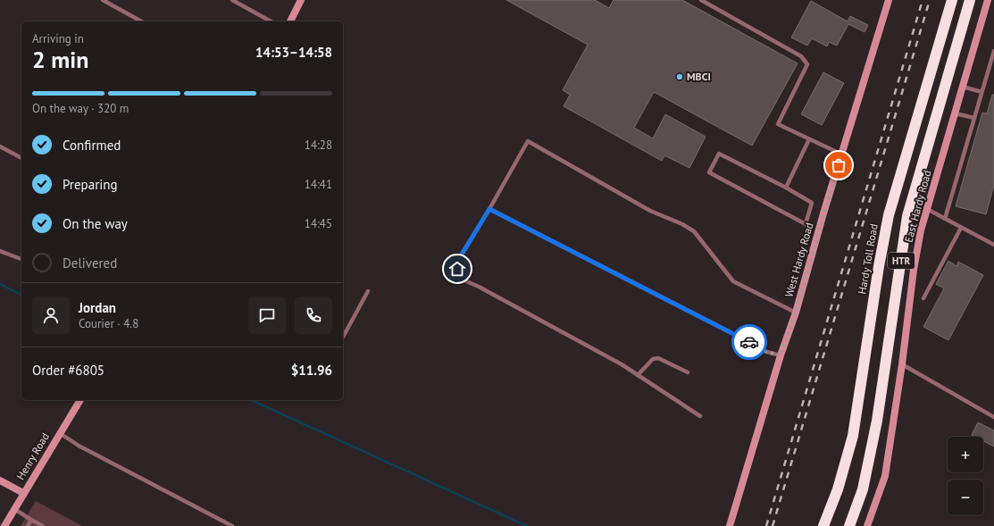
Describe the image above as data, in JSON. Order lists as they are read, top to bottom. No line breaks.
{"streets":{"highway":["Hardy Toll Road","HTR"],"main road":["East Hardy Road","West Hardy Road","Henry Road"]},"places":["MBCI"],"page":{"heading":["2 min","Arriving in","14:53–14:58"],"panel":["Jordan","Courier · 4.8","Order #6805","$11.96"],"bar":"On the way · 320 m","list":[["Confirmed","14:28"],["Preparing","14:41"],["On the way","14:45"],"Delivered"],"map_buttons":["+","−"]}}
